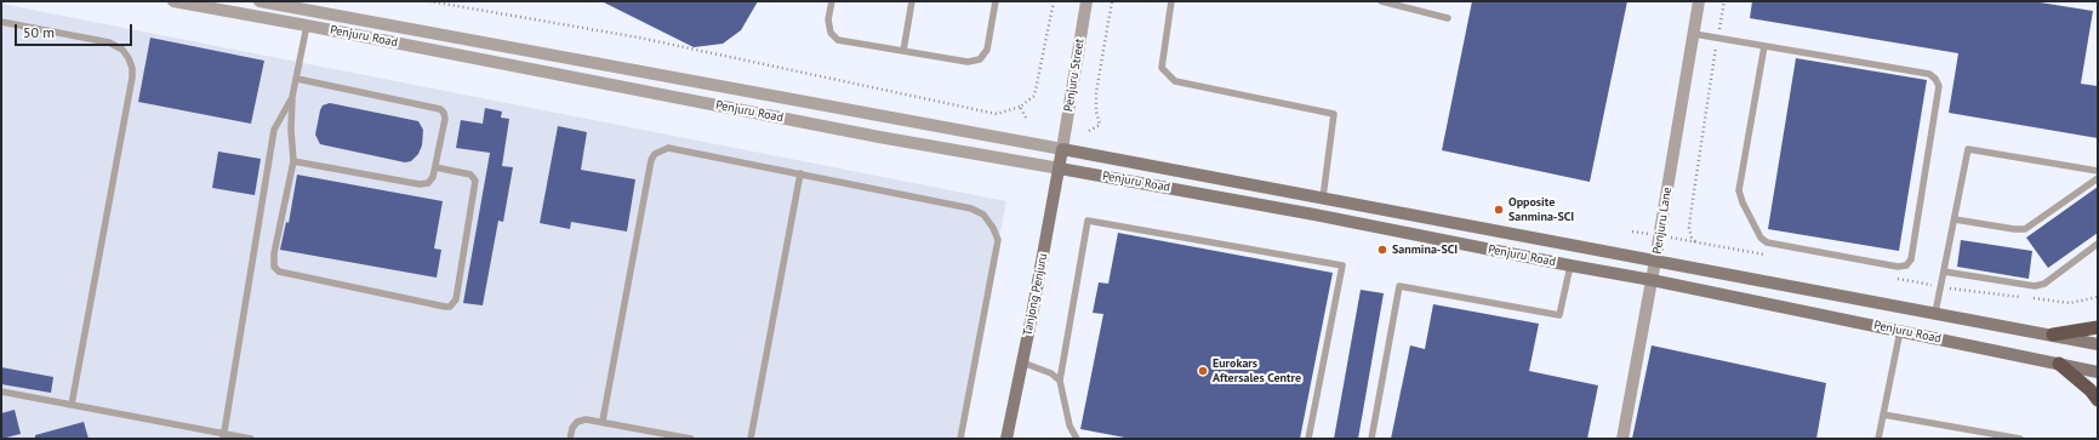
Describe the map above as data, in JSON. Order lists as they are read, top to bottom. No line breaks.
{"streets":{"main road":["Penjuru Road","Tanjong Penjuru"],"street":["Penjuru Street","Penjuru Lane"]},"crossings":[["Penjuru Road","Penjuru Street"],["Penjuru Road","Penjuru Lane"],["Penjuru Road","Tanjong Penjuru"],["Penjuru Street","Tanjong Penjuru"]],"places":["Opposite Sanmina-SCI","Sanmina-SCI","Eurokars Aftersales Centre"],"scale_bar":"50 m"}
